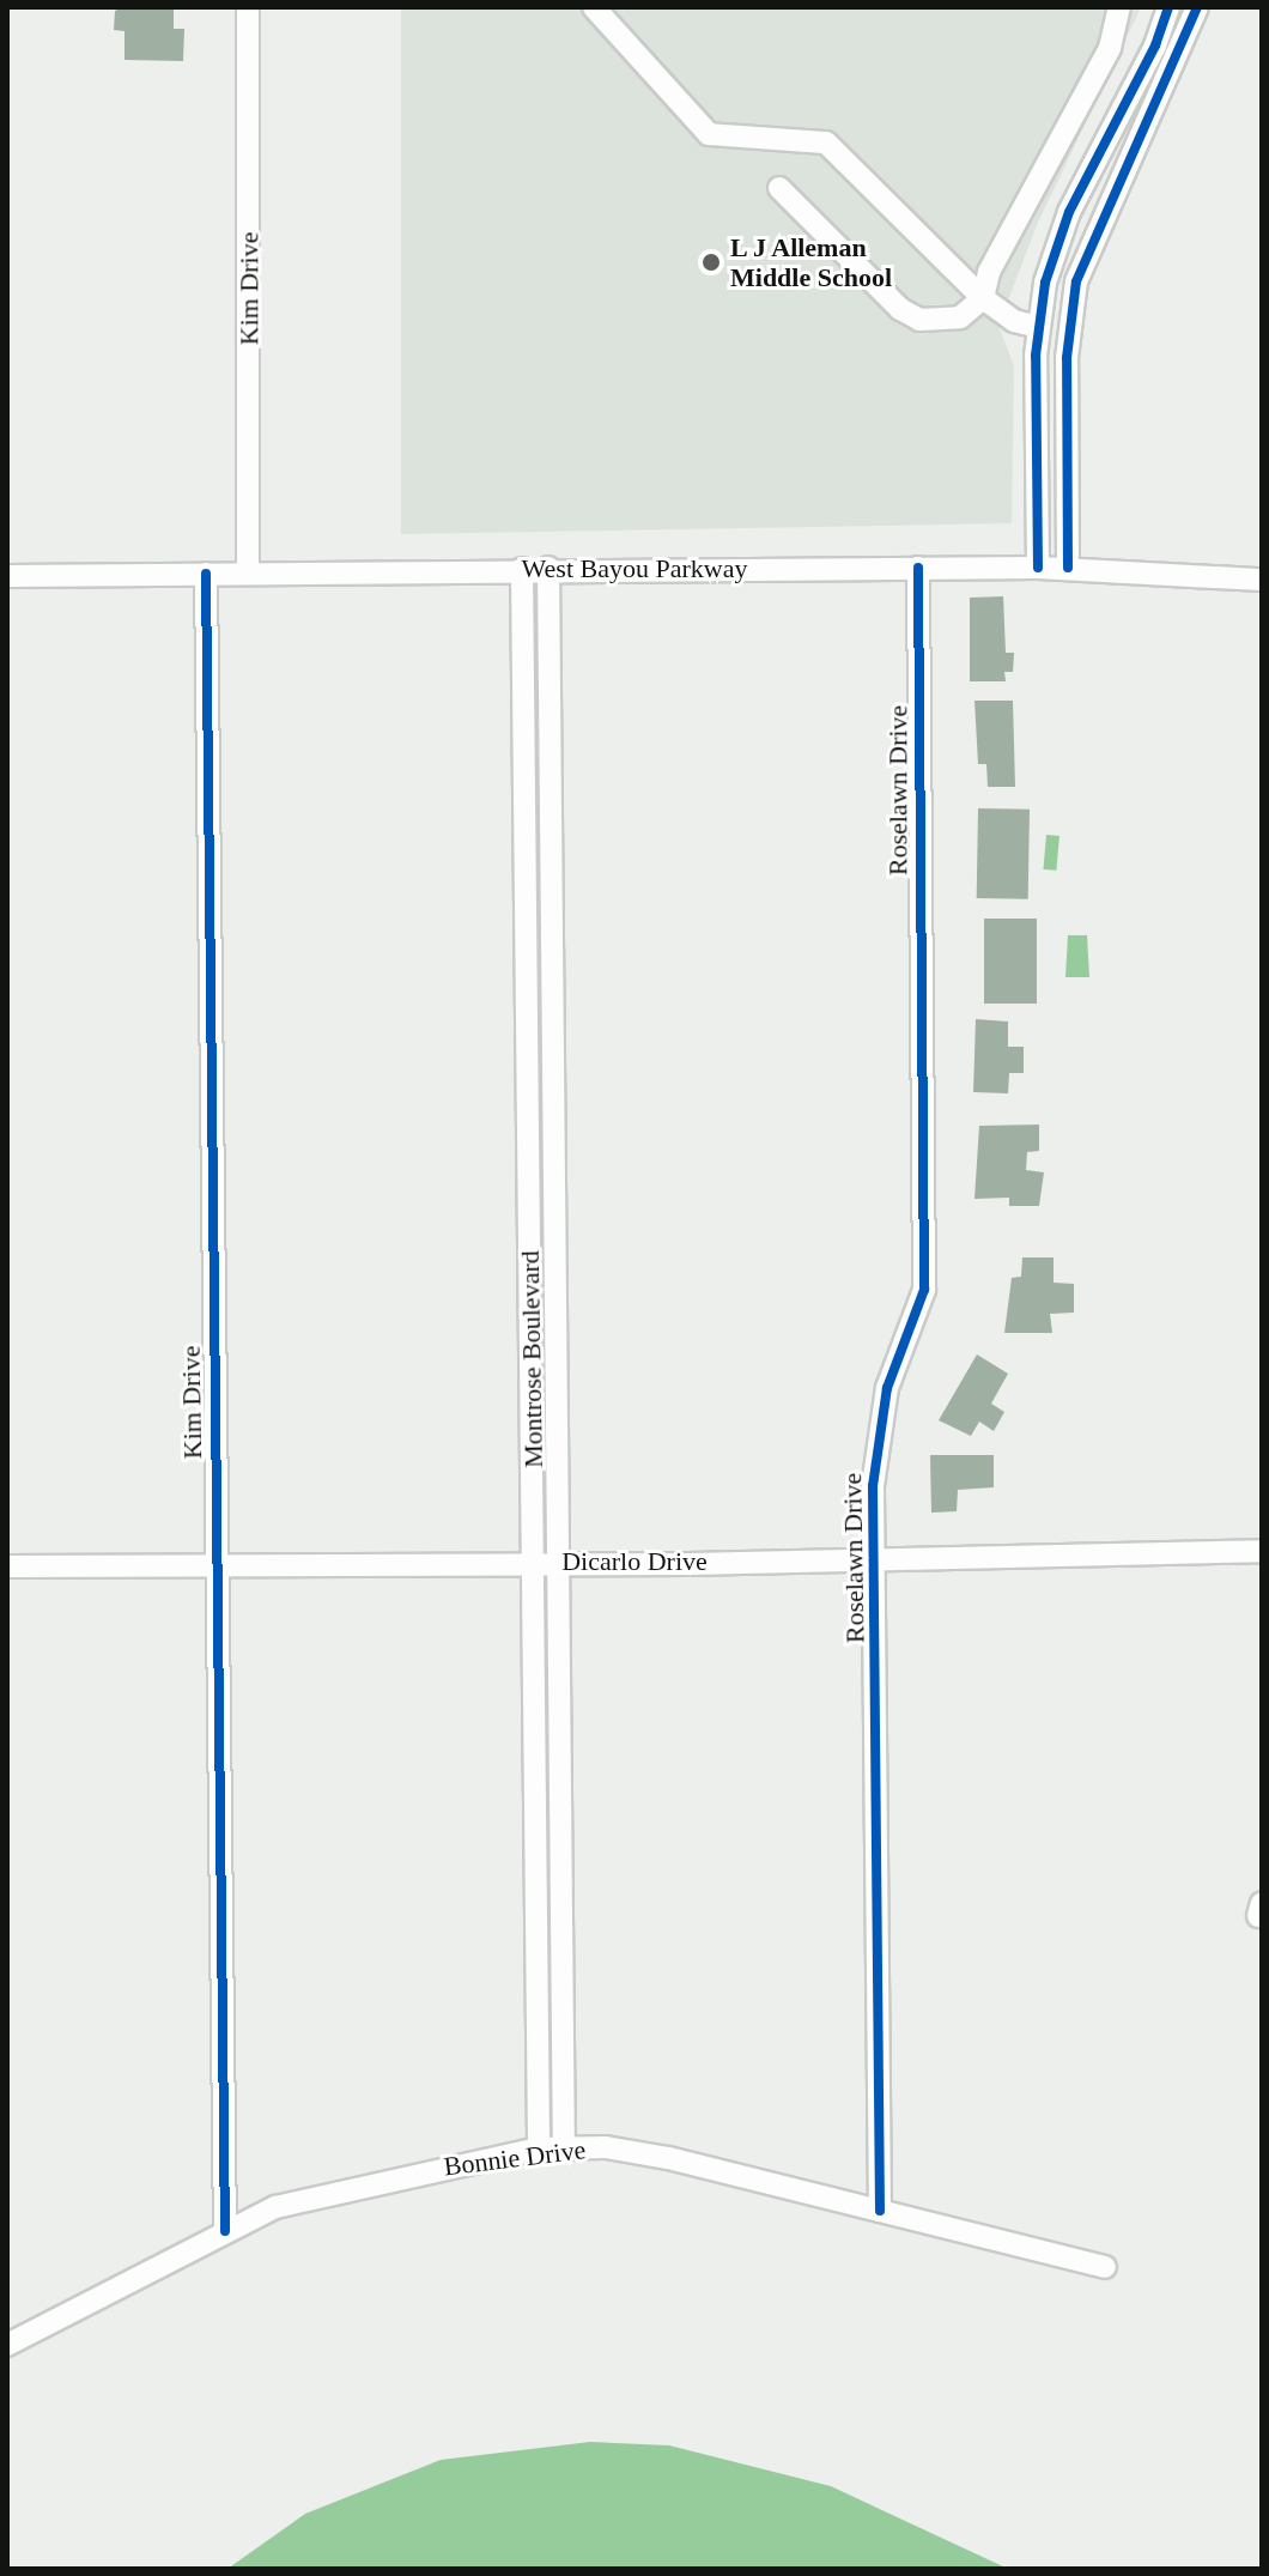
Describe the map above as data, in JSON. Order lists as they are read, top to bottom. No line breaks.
{"streets":{"street":["Kim Drive","West Bayou Parkway","Roselawn Drive","Montrose Boulevard","Dicarlo Drive","Bonnie Drive"]},"crossings":[["Kim Drive","West Bayou Parkway"],["Kim Drive","Dicarlo Drive"],["Kim Drive","Bonnie Drive"],["West Bayou Parkway","Roselawn Drive"],["West Bayou Parkway","Montrose Boulevard"],["Roselawn Drive","Dicarlo Drive"],["Roselawn Drive","Bonnie Drive"],["Montrose Boulevard","Dicarlo Drive"],["Montrose Boulevard","Bonnie Drive"]],"places":["L J Alleman Middle School"]}
